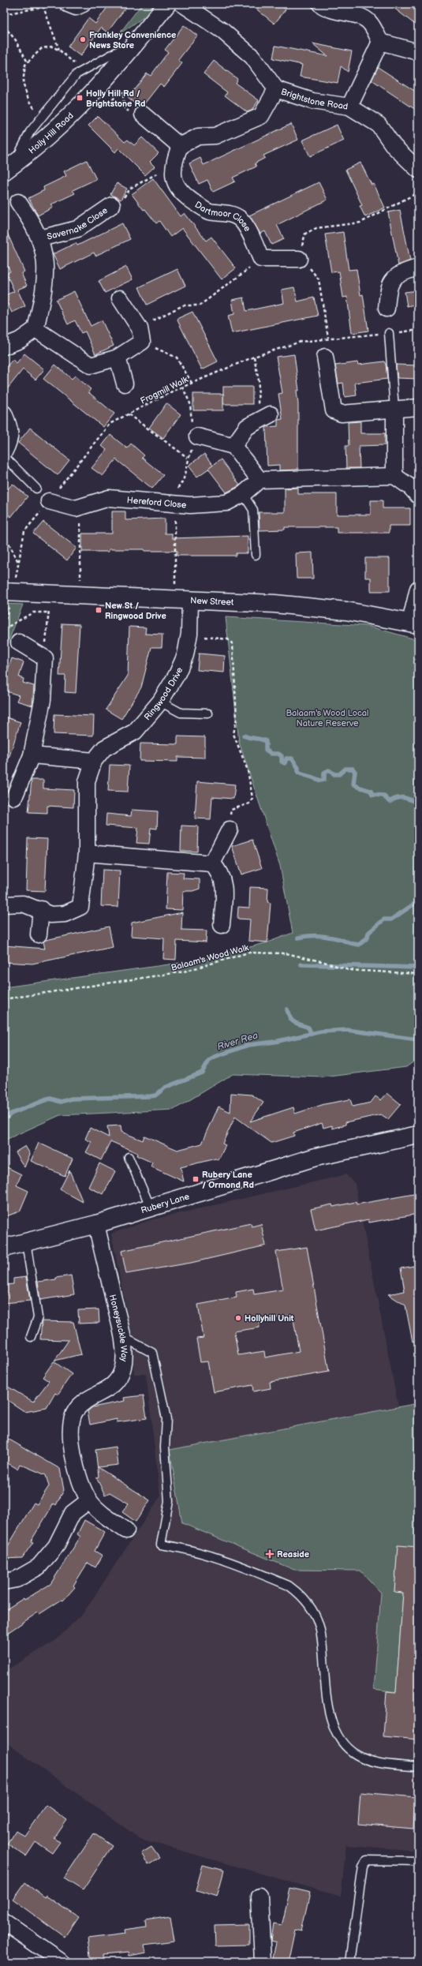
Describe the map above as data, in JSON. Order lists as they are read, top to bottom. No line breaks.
{"streets":{"street":["Brightstone Road","Holly Hill Road","Dartmoor Close","Savernake Close","Hereford Close","New Street","Ringwood Drive","Rubery Lane","Honeysuckle Way"],"path":["Frogmill Walk","Balaam's Wood Walk"]},"crossings":[["Frogmill Walk","Hereford Close"],["Frogmill Walk","New Street"],["New Street","Ringwood Drive"],["Rubery Lane","Honeysuckle Way"]],"water":["River Rea"],"parks":["Balaam's Wood Local Nature Reserve"],"places":{"other":["Frankley Convenience News Store","Hollyhill Unit"],"transit":["Holly Hill Rd / Brightstone Rd","New St / Ringwood Drive","Rubery Lane / Ormond Rd"],"health":["Reaside"]}}
